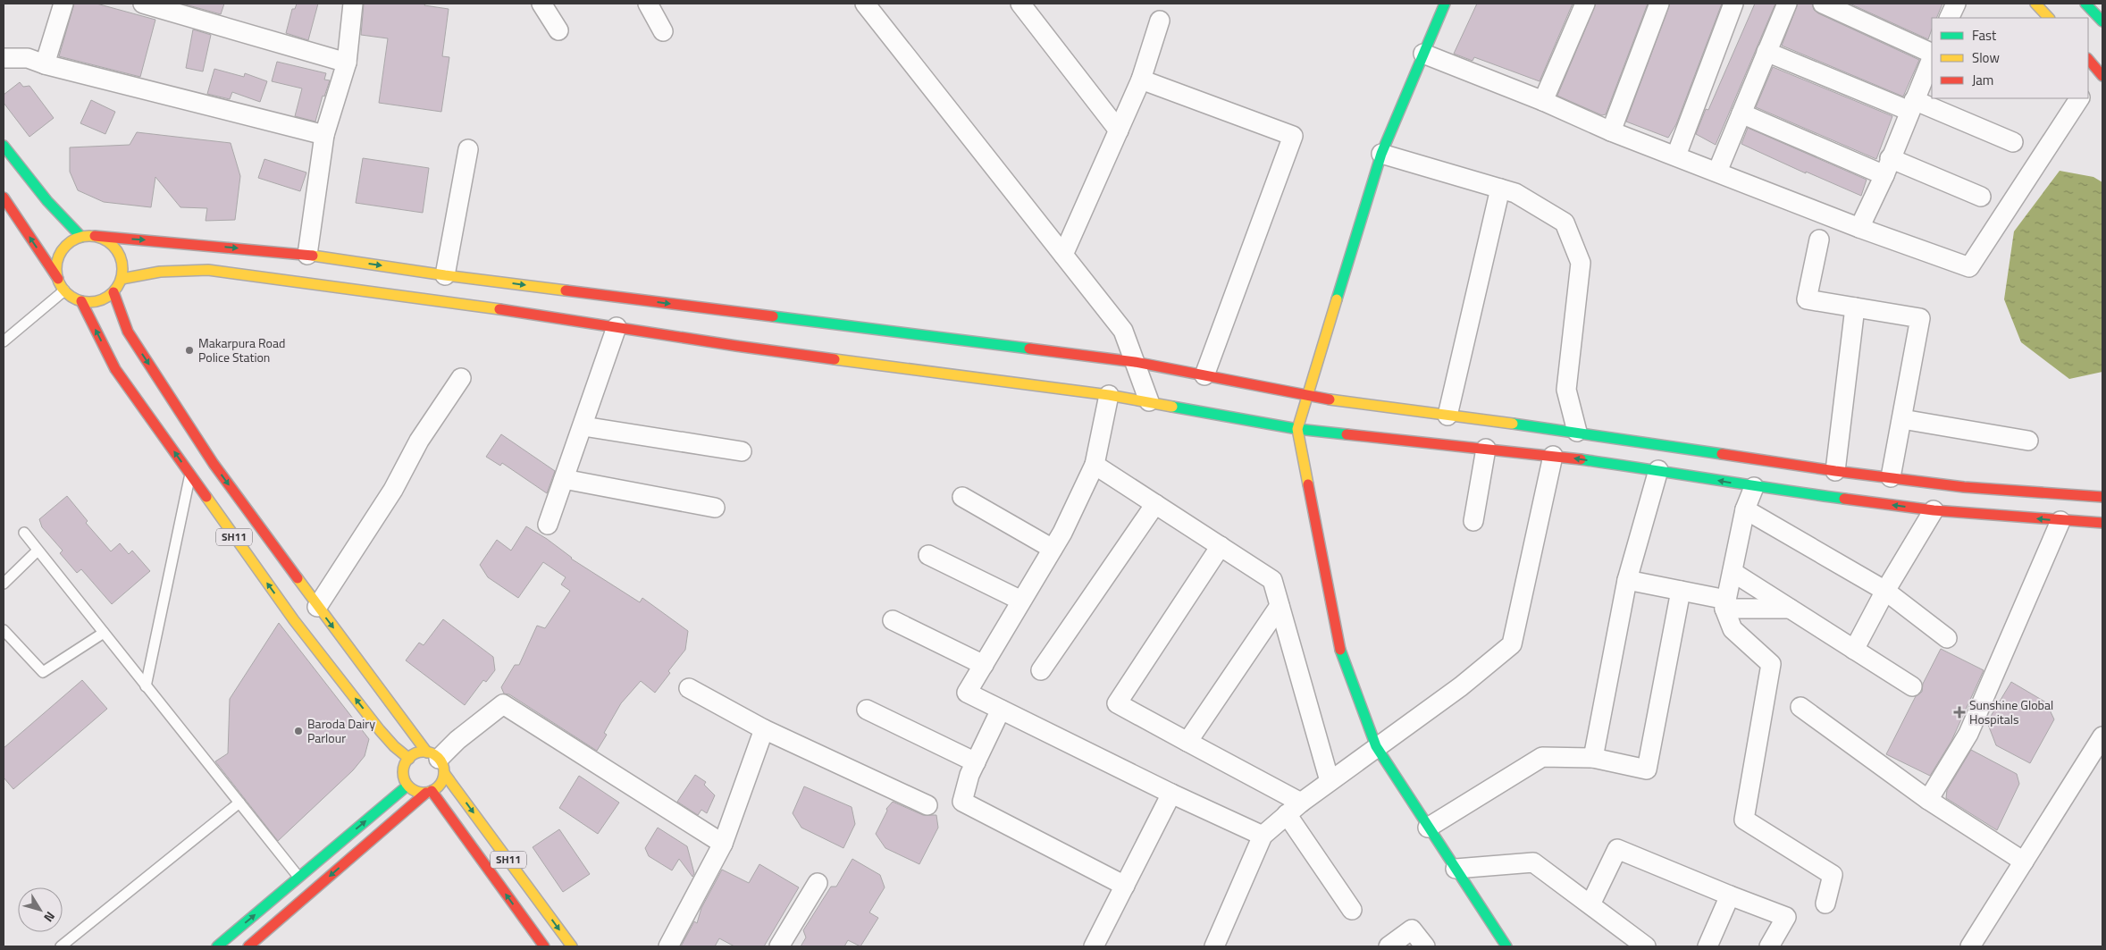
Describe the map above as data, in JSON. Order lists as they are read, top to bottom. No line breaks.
{"streets":{"main road":["SH11"]},"places":{"other":["Makarpura Road Police Station","Baroda Dairy Parlour"],"health":["Sunshine Global Hospitals"]},"legend":["Fast","Slow","Jam"],"north":"bottom right"}
